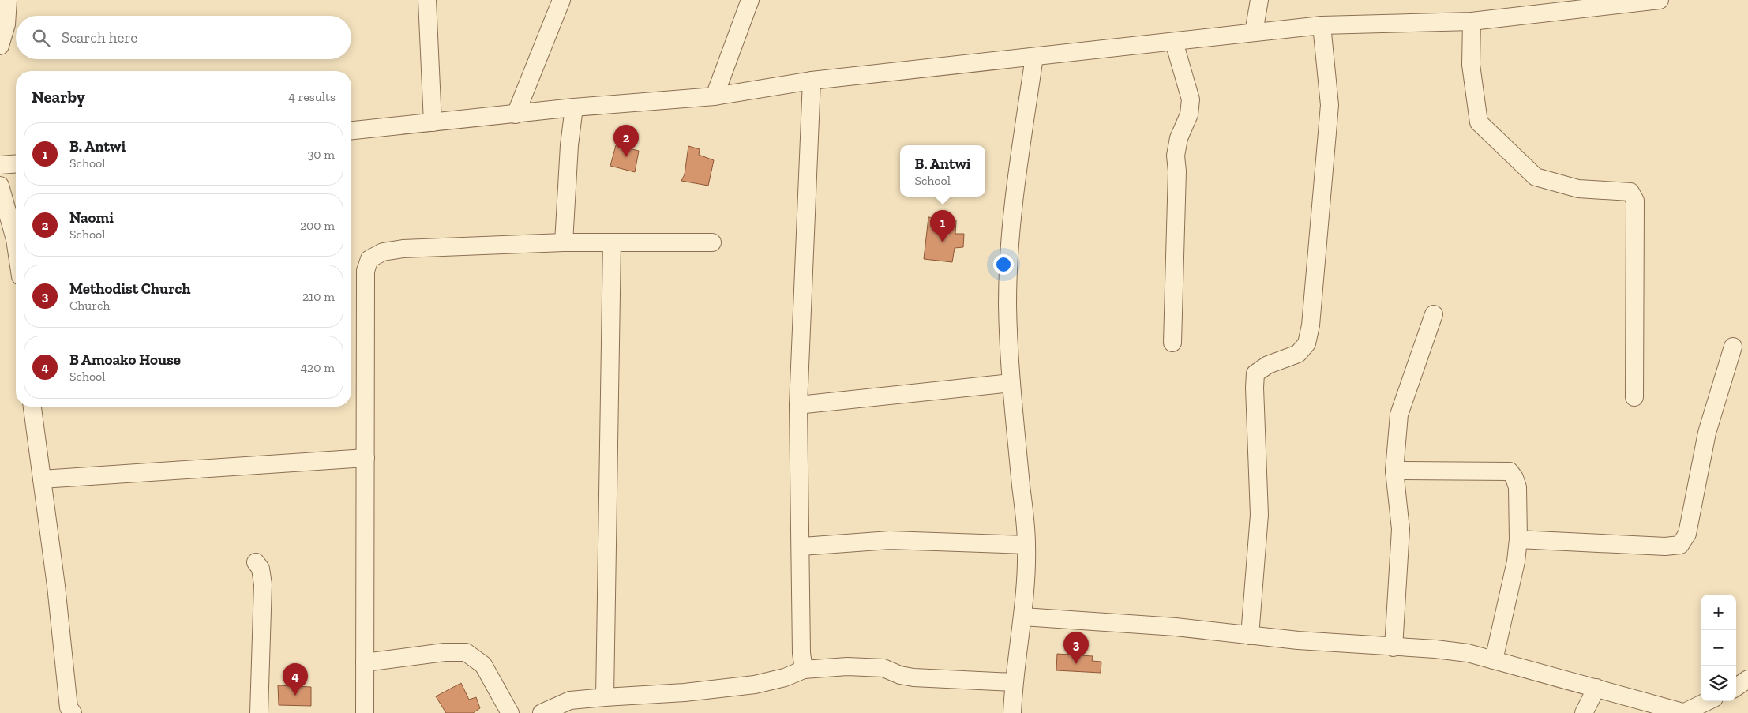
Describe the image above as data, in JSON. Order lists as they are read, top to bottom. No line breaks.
{"page":{"search":"Search here","heading":["Nearby","4 results"],"list":[{"mark":"1","name":"B. Antwi","note":"School","value":"30 m"},{"mark":"2","name":"Naomi","note":"School","value":"200 m"},{"mark":"3","name":"Methodist Church","note":"Church","value":"210 m"},{"mark":"4","name":"B Amoako House","note":"School","value":"420 m"}],"pins":["2","1","3","4"],"popup":["B. Antwi","School"],"map_buttons":["+","−"]}}
